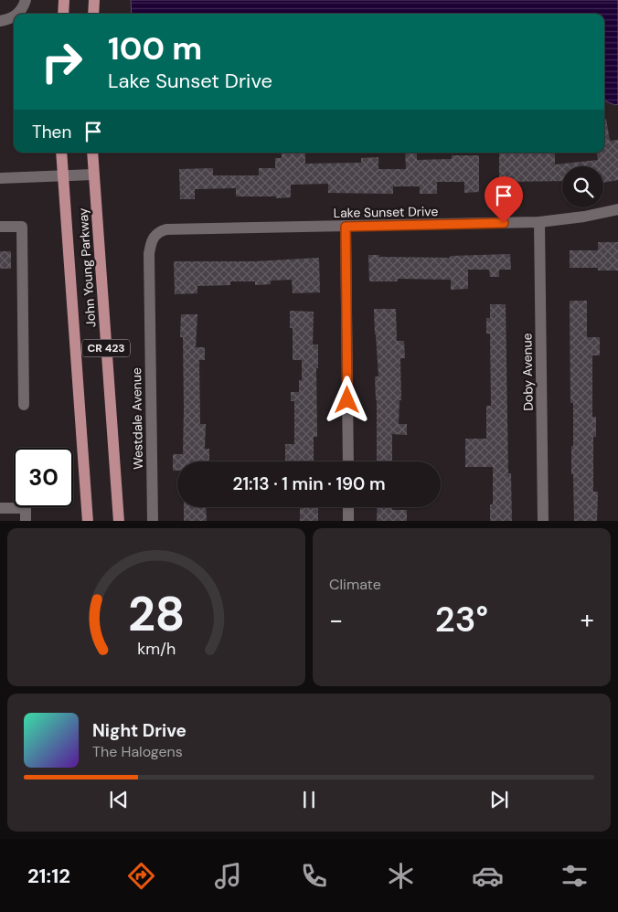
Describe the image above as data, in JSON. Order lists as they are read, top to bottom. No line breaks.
{"streets":{"main road":["John Young Parkway","CR 423"],"street":["Lake Sunset Drive","Doby Avenue","Westdale Avenue"]},"crossings":[["Lake Sunset Drive","Doby Avenue"],["Lake Sunset Drive","Westdale Avenue"]],"page":{"turn":["100 m","Lake Sunset Drive"],"then":"Then","limit":"30","trip":"21:13 · 1 min · 190 m","tile":"Climate","heat":["−","23°","+"],"song":["Night Drive","The Halogens"],"tabs":"21:12","gauge":["28","km/h"]}}
